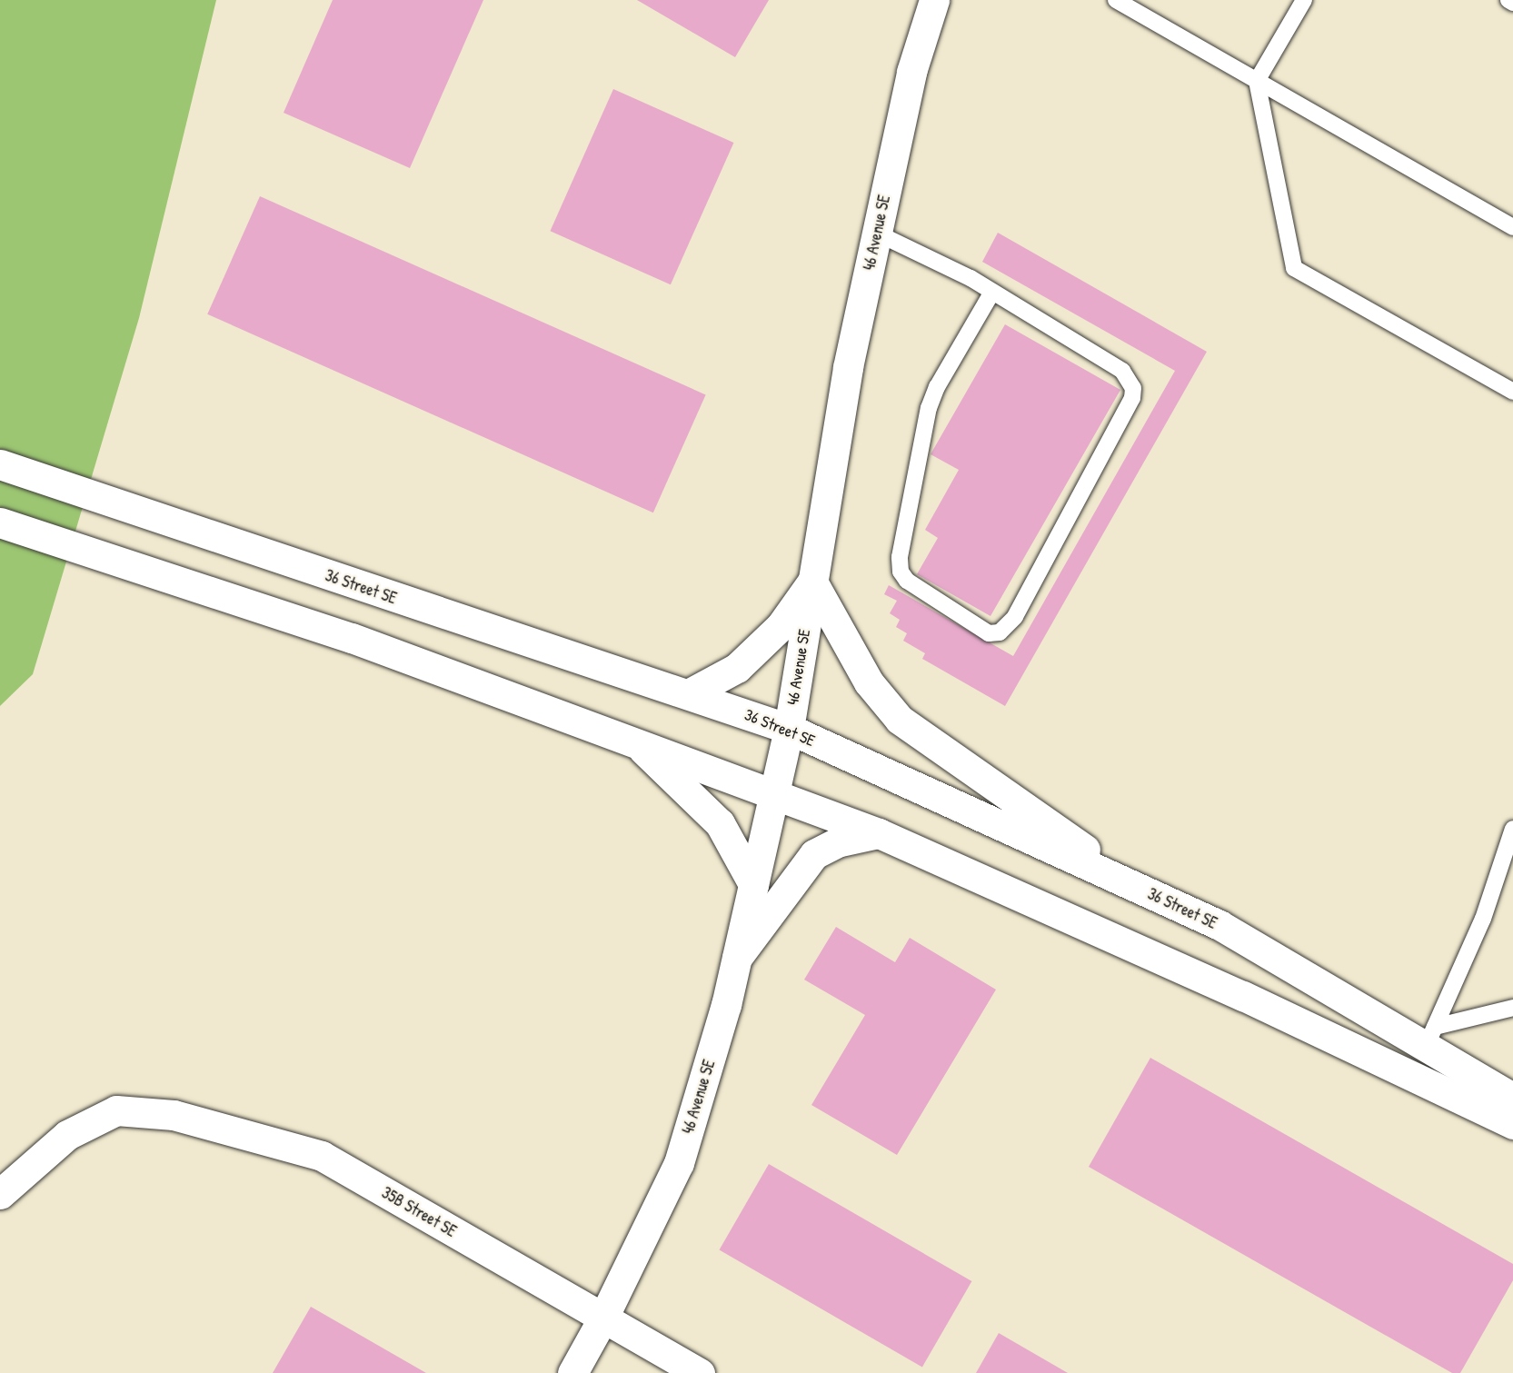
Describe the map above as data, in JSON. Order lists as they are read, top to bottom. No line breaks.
{"streets":{"street":["46 Avenue SE","36 Street SE","35B Street SE"]},"crossings":[["46 Avenue SE","36 Street SE"],["46 Avenue SE","35B Street SE"]]}
